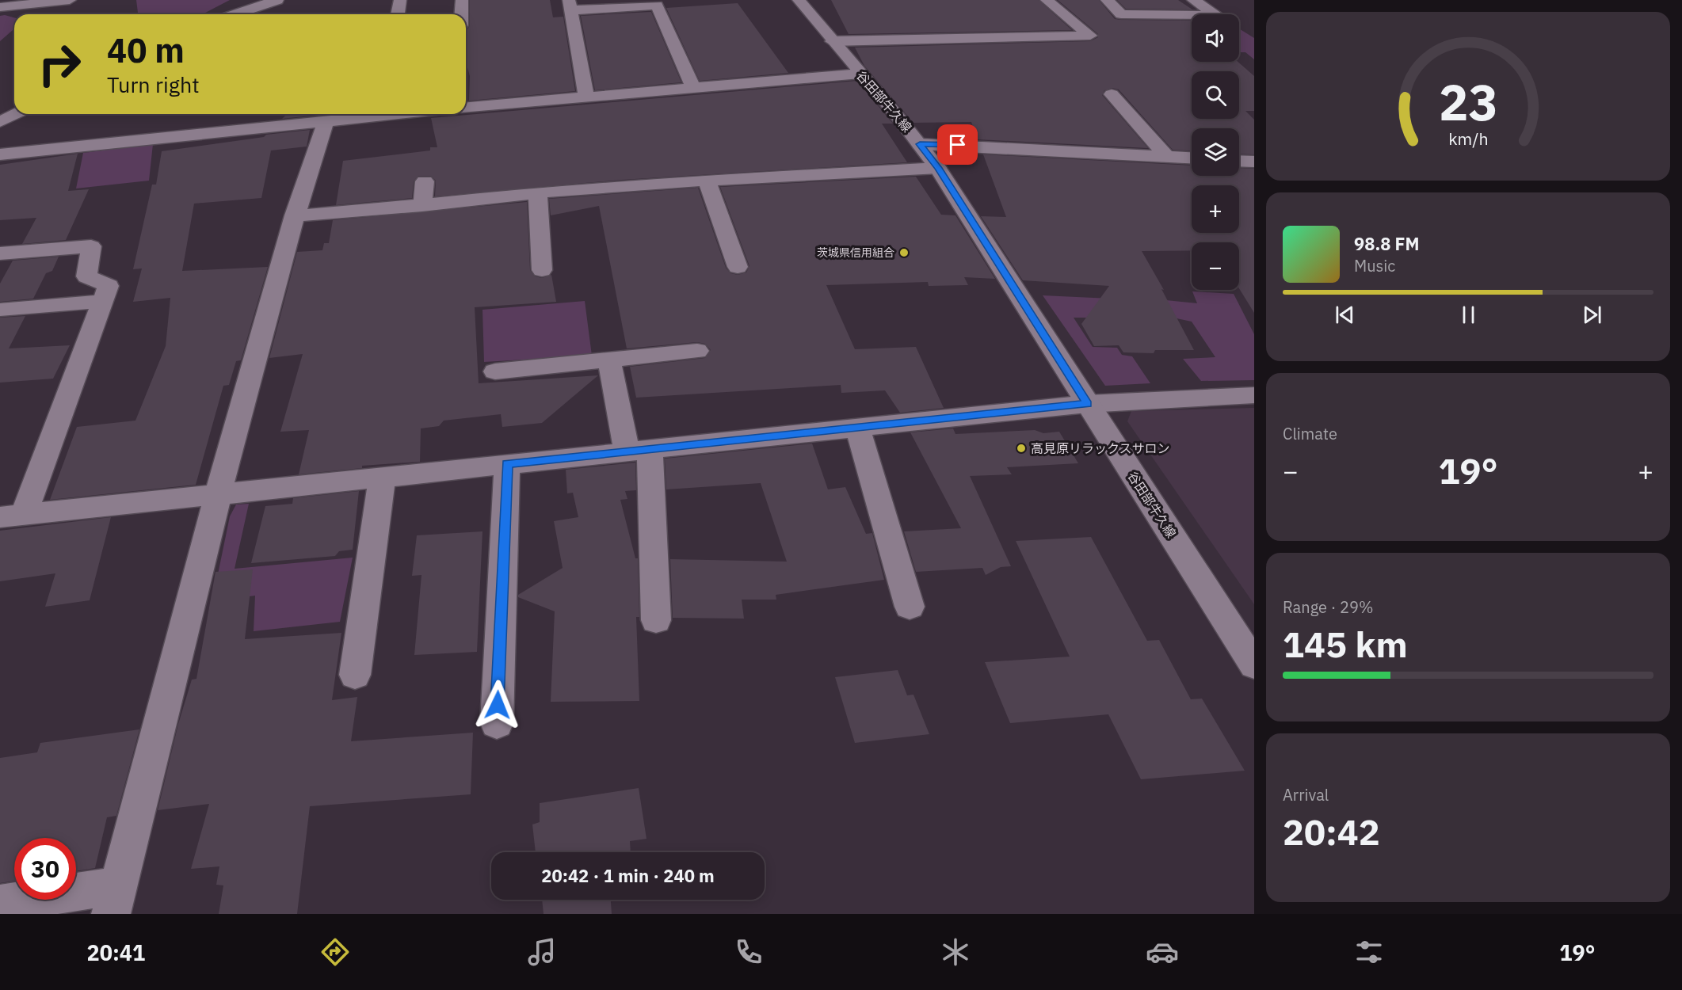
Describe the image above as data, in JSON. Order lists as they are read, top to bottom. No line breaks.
{"streets":{"street":["谷田部牛久線"]},"places":["茨城県信用組合","高見原リラックスサロン"],"page":{"map_buttons":["+","−"],"turn":["40 m","Turn right"],"song":["98.8 FM","Music"],"tile":["Climate",["Range · 29%","145 km"],["Arrival","20:42"]],"heat":["−","19°","+"],"limit":"30","trip":"20:42 · 1 min · 240 m","tabs":["20:41","19°"],"gauge":["23","km/h"]}}
